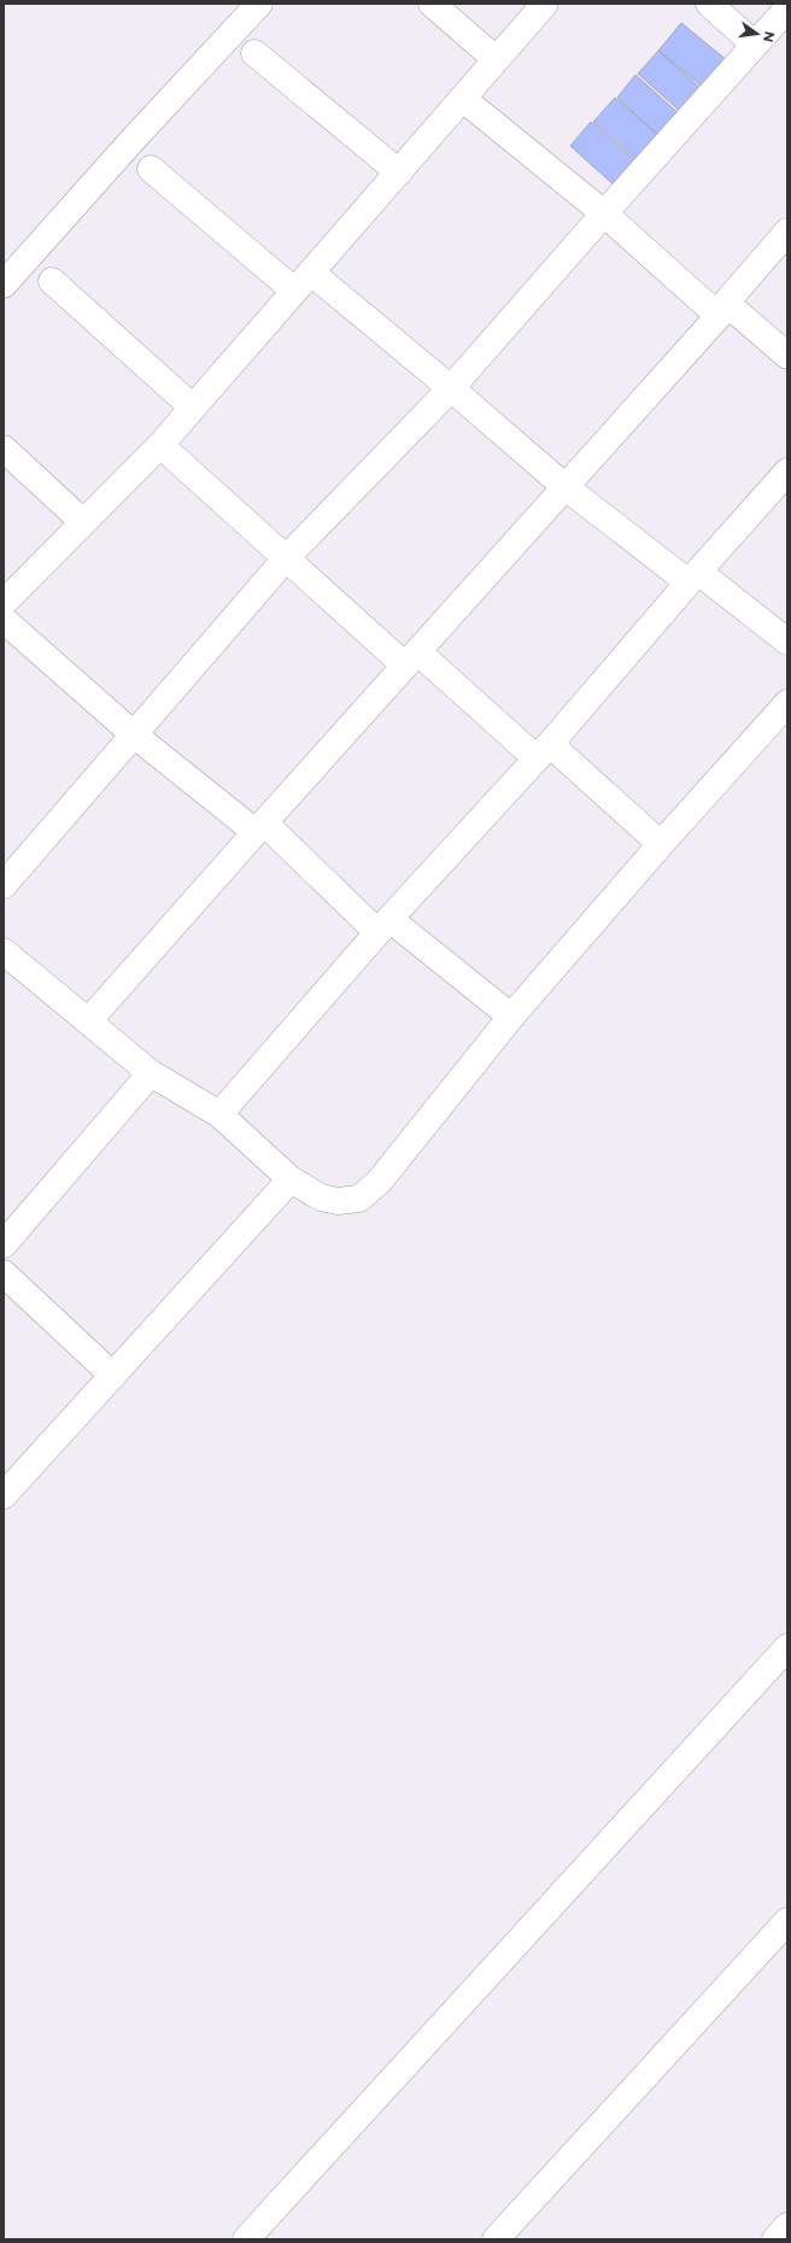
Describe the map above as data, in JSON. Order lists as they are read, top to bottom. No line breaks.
{"north":"right"}
